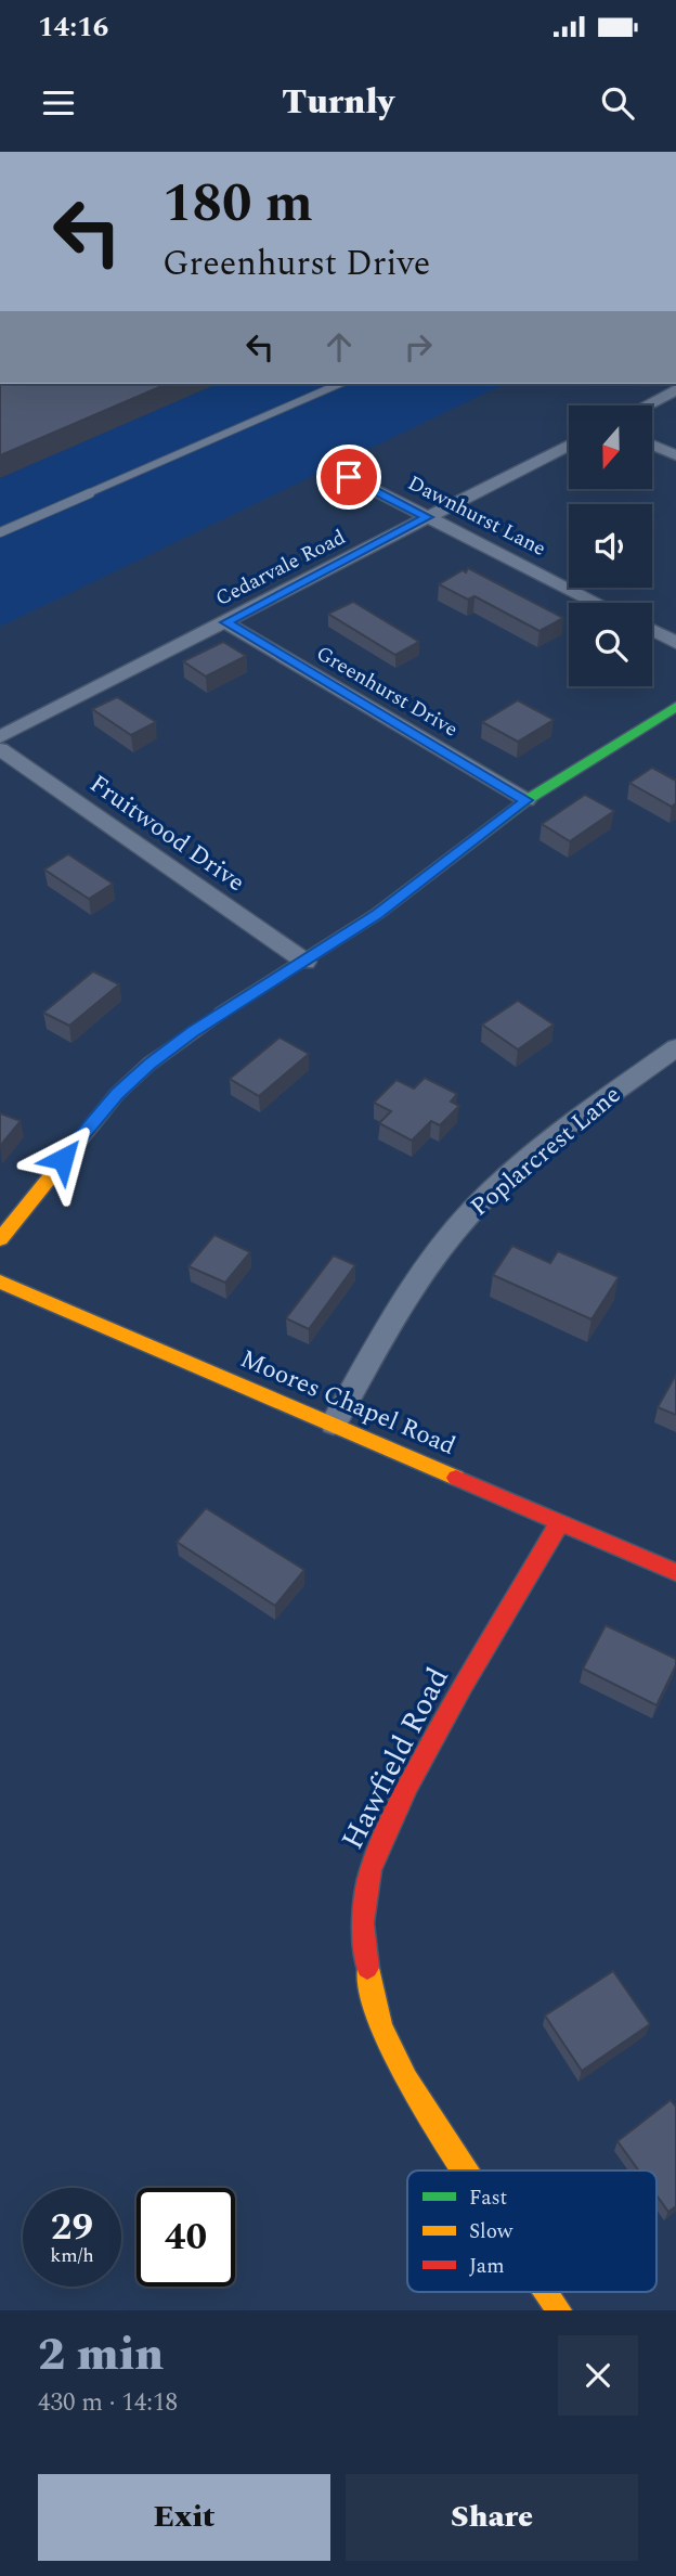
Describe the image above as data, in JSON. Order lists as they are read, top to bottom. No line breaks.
{"streets":{"street":["Dawnhurst Lane","Cedarvale Road","Greenhurst Drive","Fruitwood Drive","Poplarcrest Lane","Moores Chapel Road","Hawfield Road"]},"crossings":[["Dawnhurst Lane","Cedarvale Road"],["Cedarvale Road","Greenhurst Drive"],["Poplarcrest Lane","Moores Chapel Road"],["Moores Chapel Road","Hawfield Road"]],"legend":["Fast","Slow","Jam"],"north":"bottom","page":{"status":"14:16","header":"Turnly","turn":["180 m","Greenhurst Drive"],"speed":"29 km/h","limit":"40","heading":["2 min","430 m · 14:18"],"buttons":["Exit","Share"]}}
